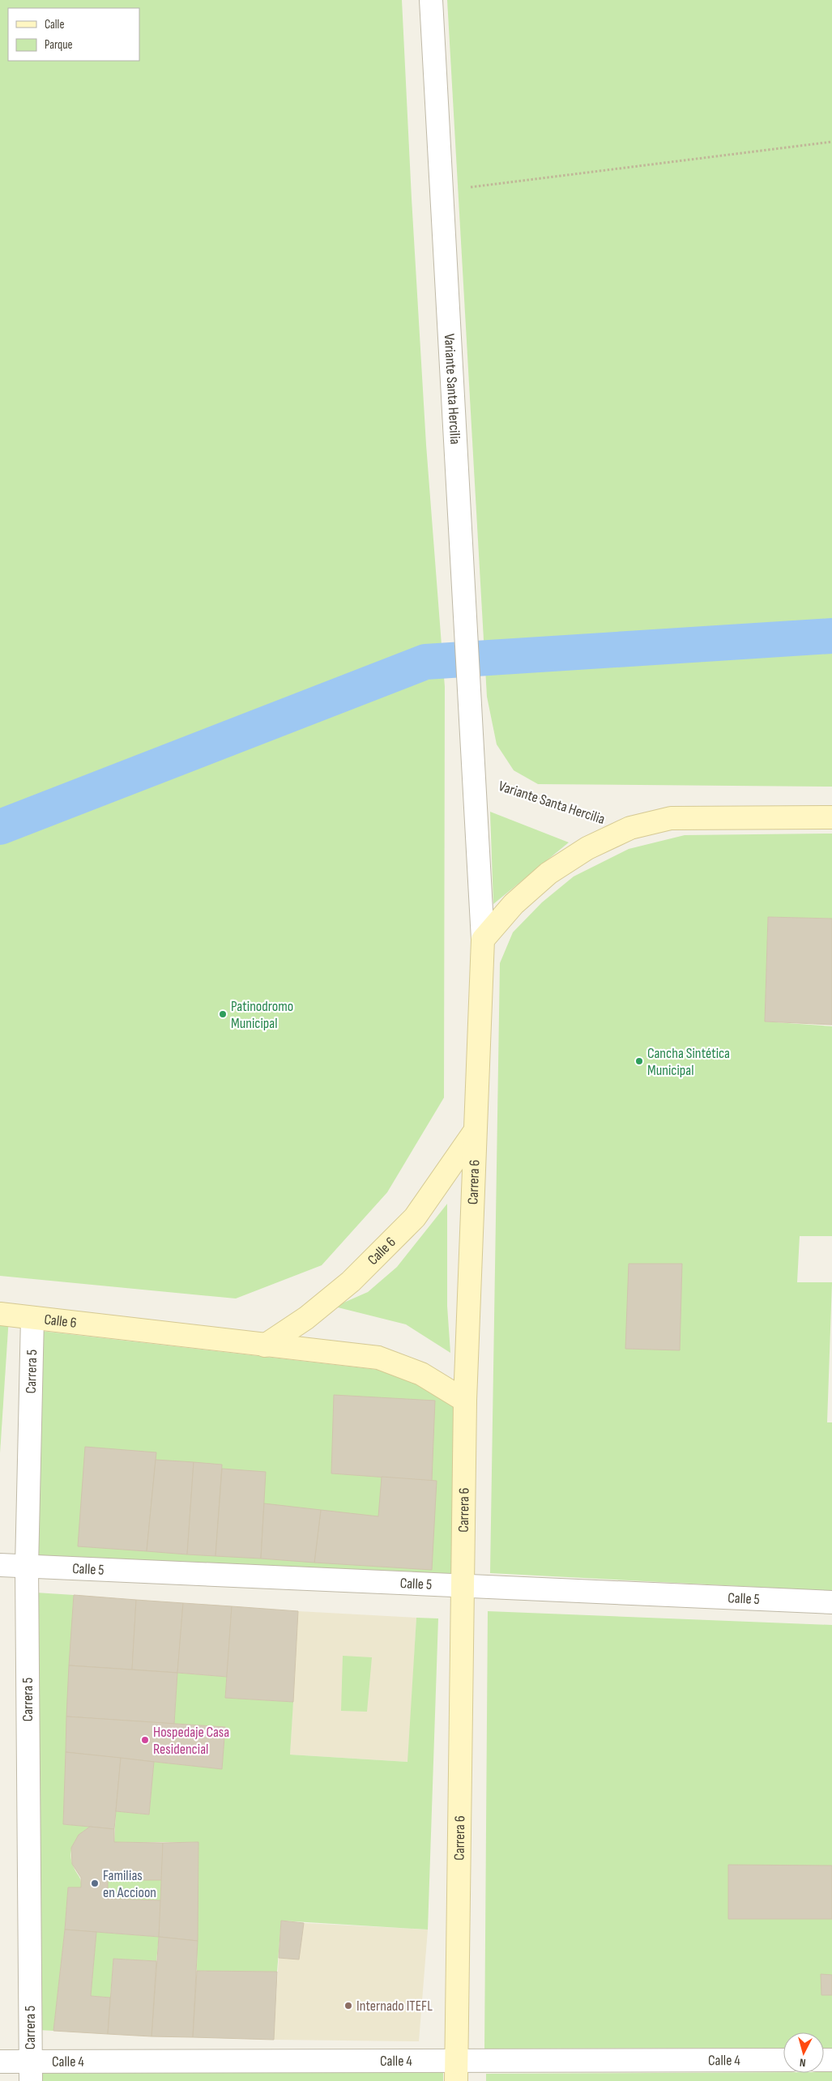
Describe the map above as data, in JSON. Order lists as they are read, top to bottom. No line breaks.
{"streets":{"street":["Variante Santa Hercilia","Carrera 6","Calle 6","Carrera 5","Calle 5","Calle 4"]},"crossings":[["Variante Santa Hercilia","Carrera 6"],["Carrera 6","Calle 6"],["Carrera 6","Calle 5"],["Carrera 6","Calle 4"],["Calle 6","Carrera 5"],["Carrera 5","Calle 5"],["Carrera 5","Calle 4"]],"places":["Patinodromo Municipal","Cancha Sintética Municipal","Hospedaje Casa Residencial","Familias en Accioon","Internado ITEFL"],"legend":["Calle","Parque"],"north":"bottom"}
